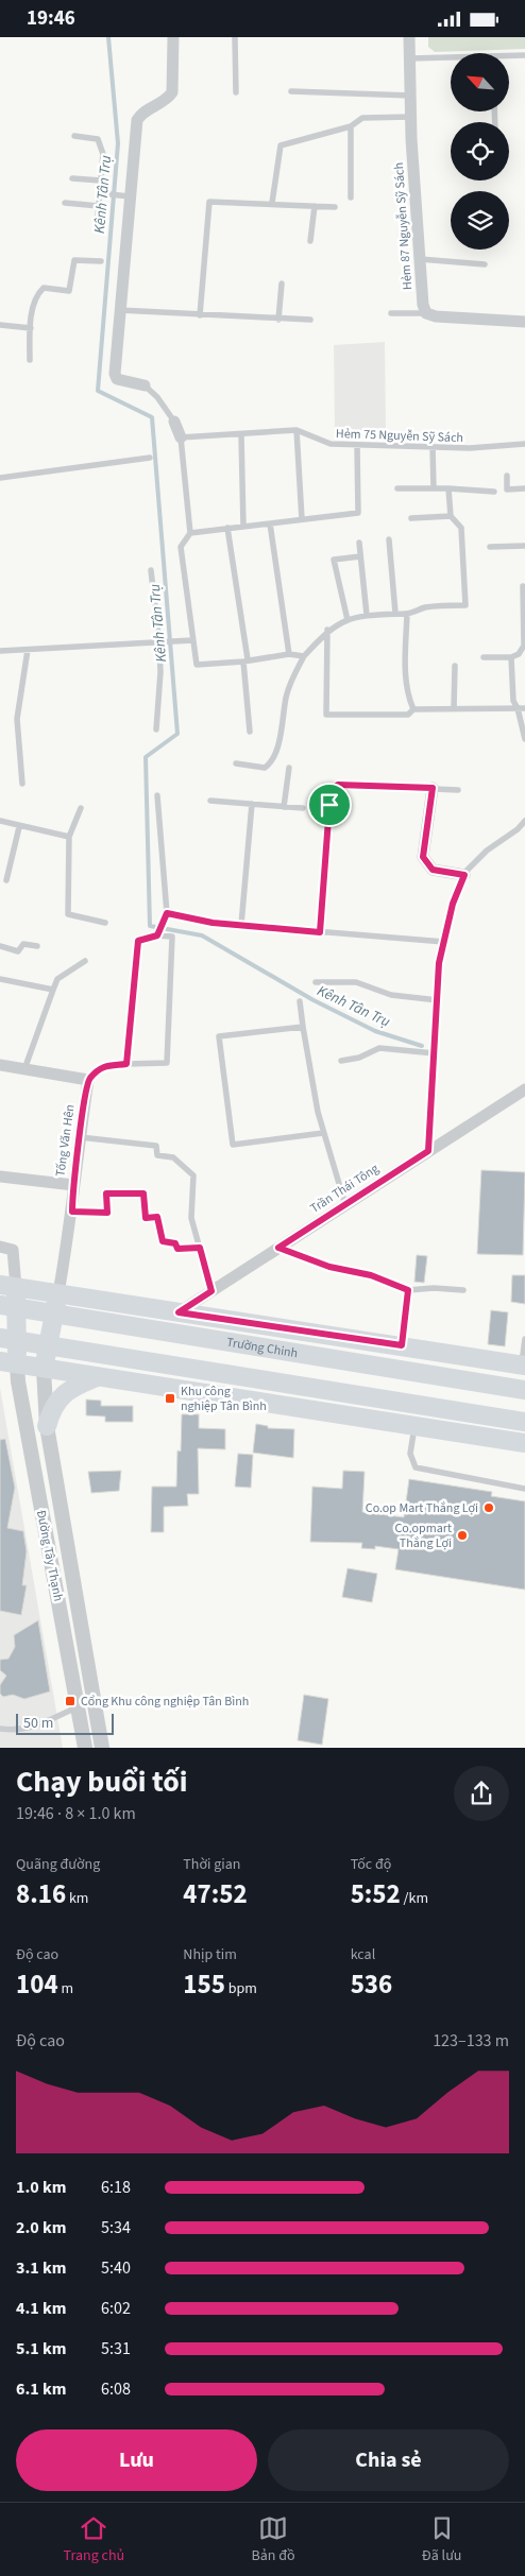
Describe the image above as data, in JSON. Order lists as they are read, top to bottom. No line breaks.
{"streets":{"main road":["Trường Chinh"],"street":["Hẻm 87 Nguyễn Sỹ Sách","Tống Văn Hên","Trần Thái Tông","Đường Tây Thạnh"],"lane":["Hẻm 75 Nguyễn Sỹ Sách"]},"crossings":[["Tống Văn Hên","Trường Chinh"],["Trần Thái Tông","Trường Chinh"]],"water":["Kênh Tân Trụ"],"places":{"transit":["Khu công nghiệp Tân Bình","Cổng Khu công nghiệp Tân Bình"],"other":["Co.op Mart Thắng Lợi","Co.opmart Thắng Lợi"]},"scale_bar":"50 m","north":"top left","page":{"status":"19:46","scale":"50 m","heading":["Chạy buổi tối","19:46 · 8 × 1.0 km"],"stats":[["Quãng đường","8.16 km"],["Thời gian","47:52"],["Tốc độ","5:52 /km"],["Độ cao","104 m"],["Nhịp tim","155 bpm"],["kcal","536"]],"chart":["Độ cao","123–133 m"],"list":[{"name":"1.0 km","note":"6:18"},{"name":"2.0 km","note":"5:34"},{"name":"3.1 km","note":"5:40"},{"name":"4.1 km","note":"6:02"},{"name":"5.1 km","note":"5:31"},{"name":"6.1 km","note":"6:08"}],"buttons":["Lưu","Chia sẻ"],"tabs":["Trang chủ","Bản đồ","Đã lưu"]}}
